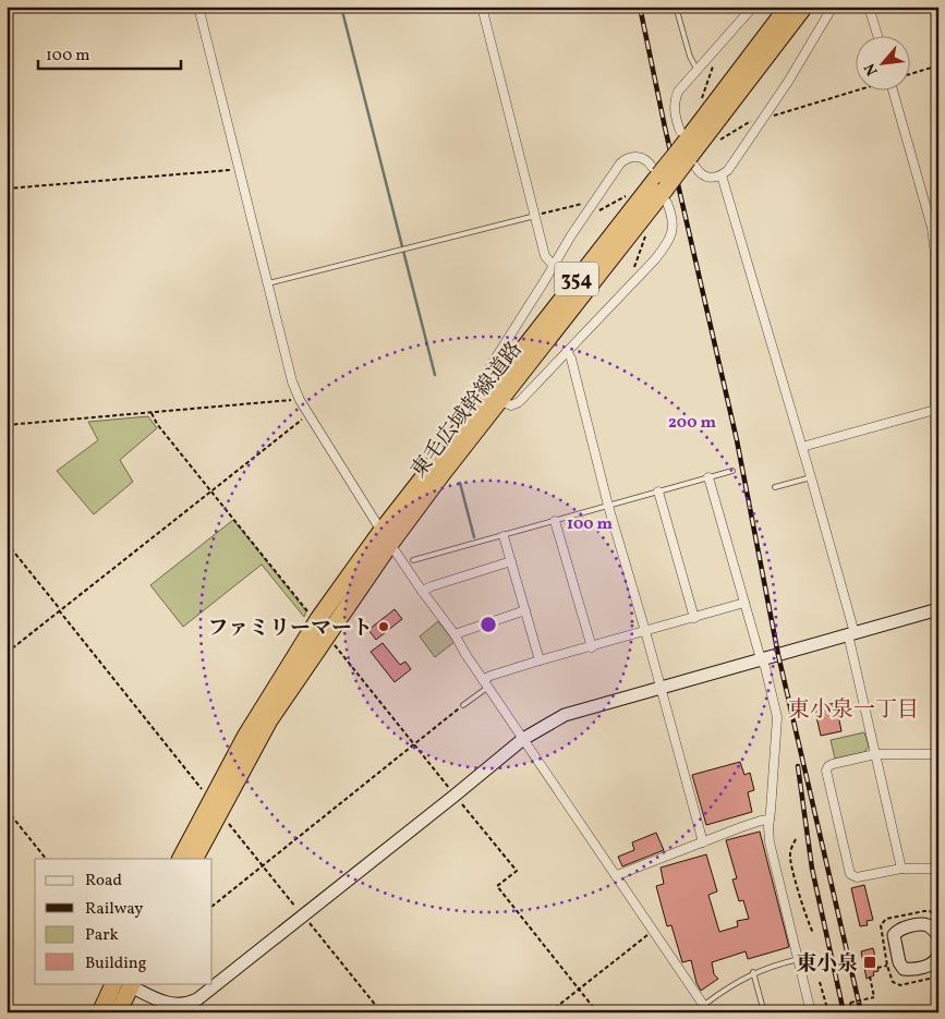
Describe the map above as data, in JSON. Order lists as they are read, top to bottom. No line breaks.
{"streets":{"highway":["354","東毛広域幹線道路"]},"districts":["東小泉一丁目"],"places":{"other":["ファミリーマート"],"transit":["東小泉"]},"legend":["Road","Railway","Park","Building"],"scale_bar":"100 m","north":"bottom left","rings":["200 m","100 m"]}
